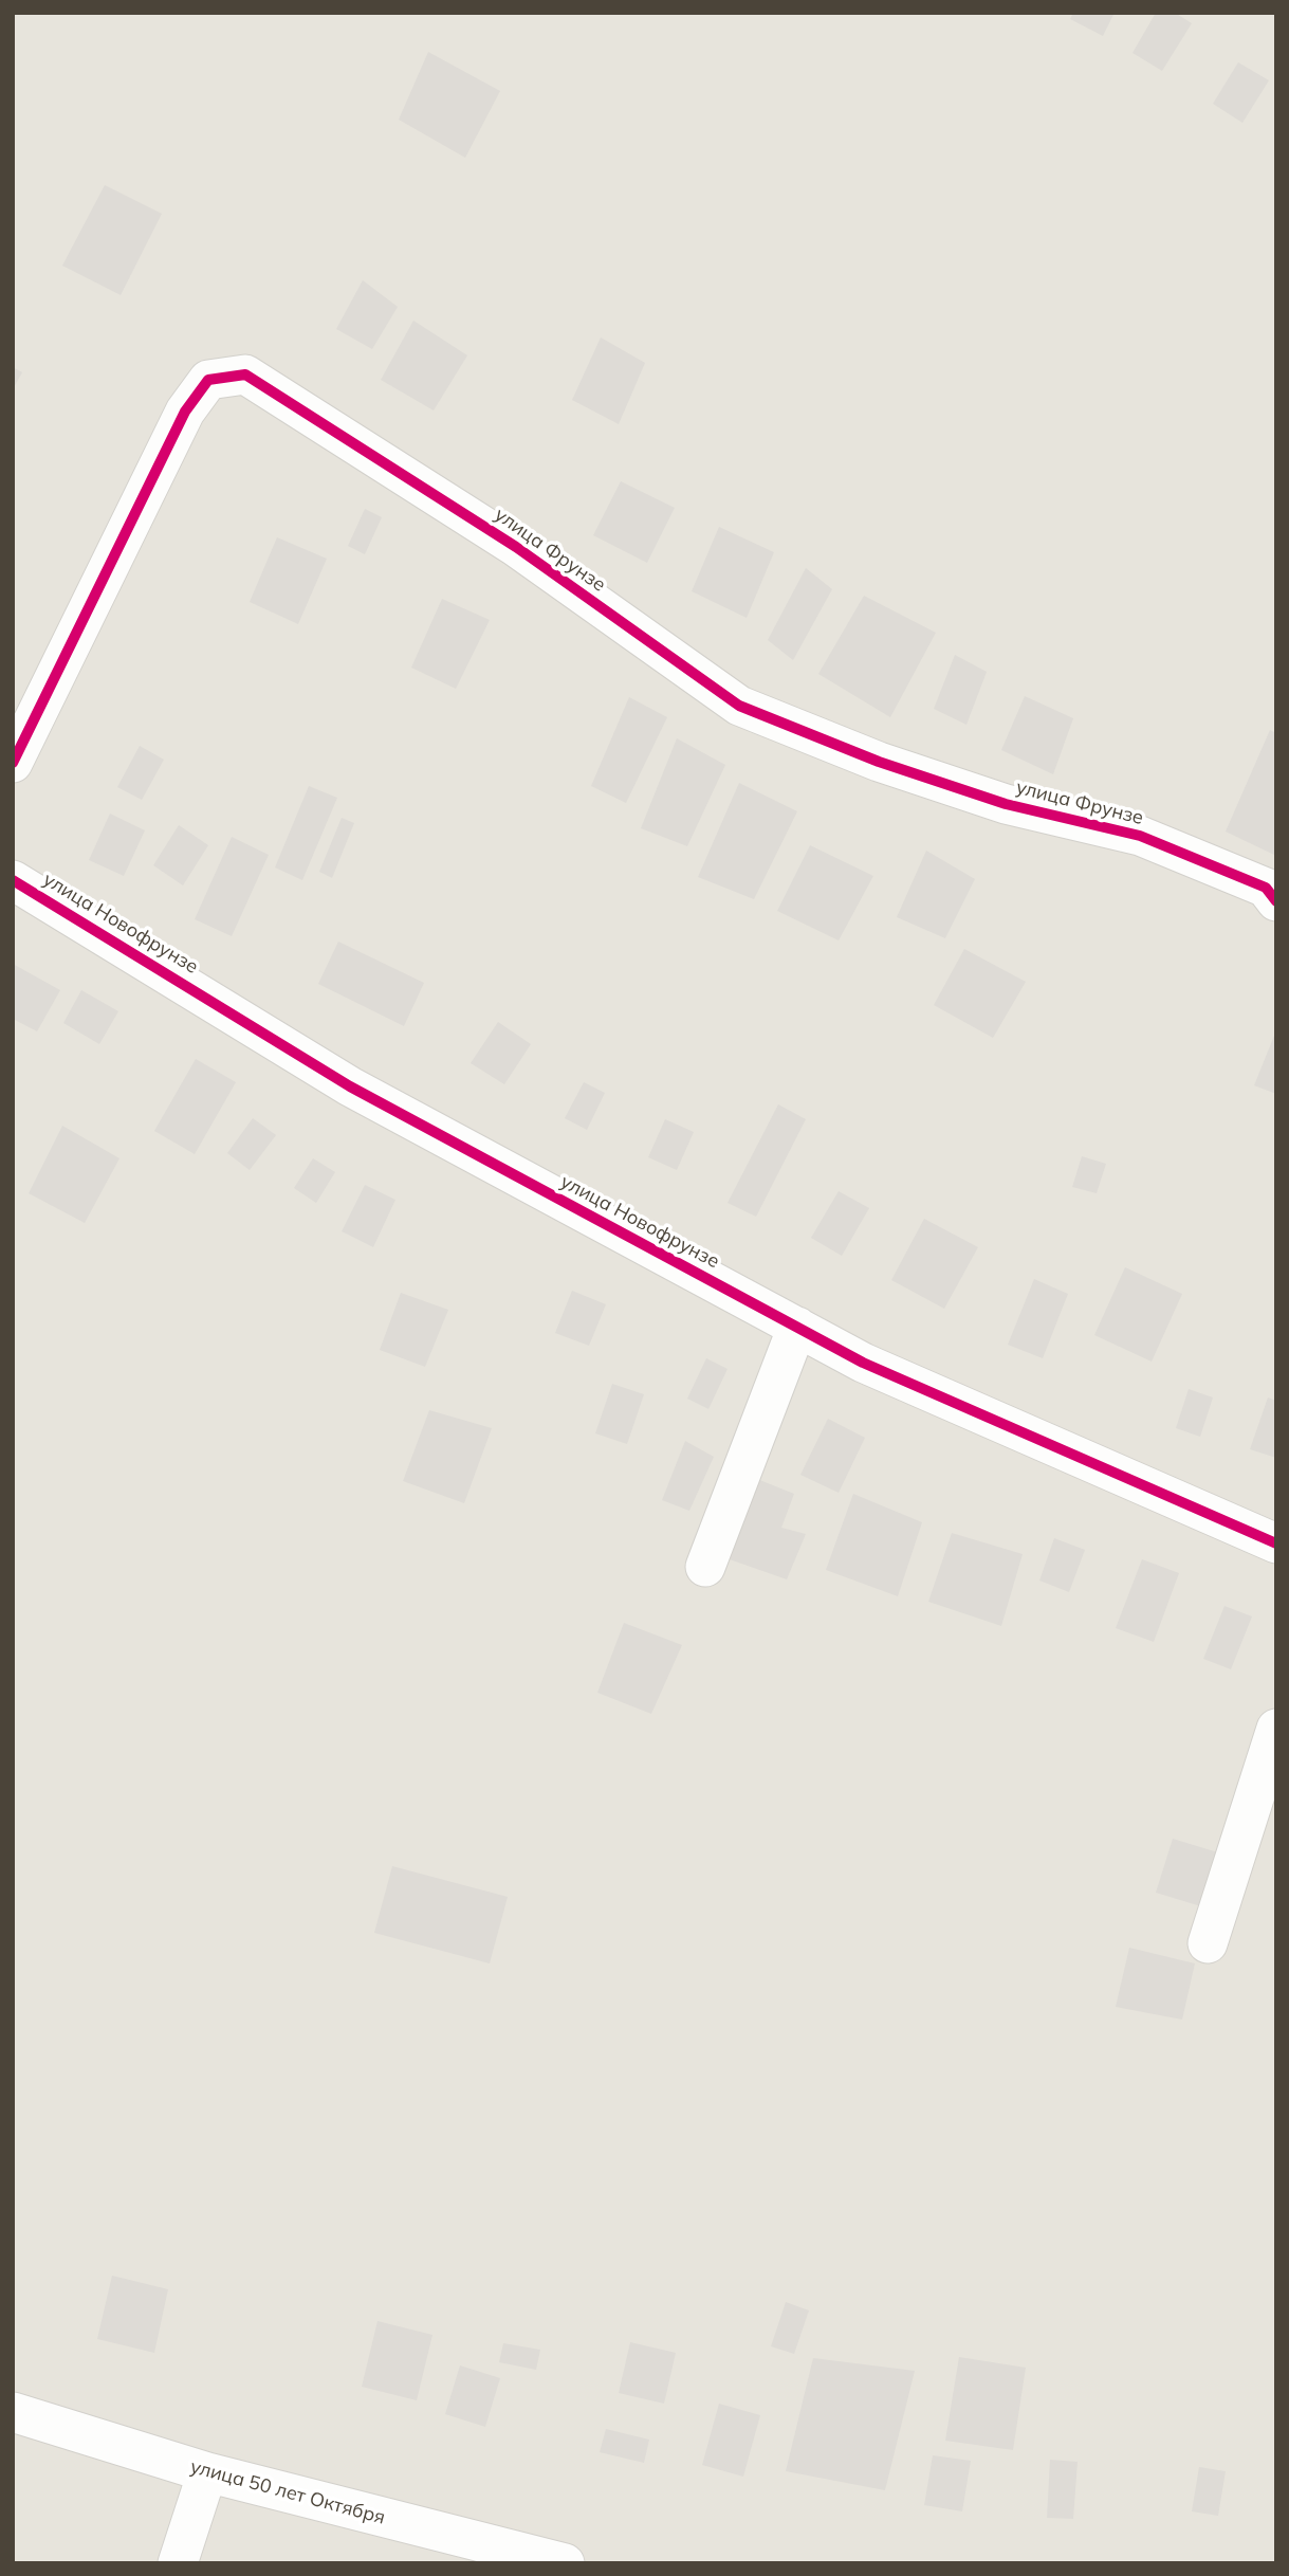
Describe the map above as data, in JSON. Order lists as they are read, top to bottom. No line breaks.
{"streets":{"street":["улица Фрунзе","улица Новофрунзе","улица 50 лет Октября"]}}
